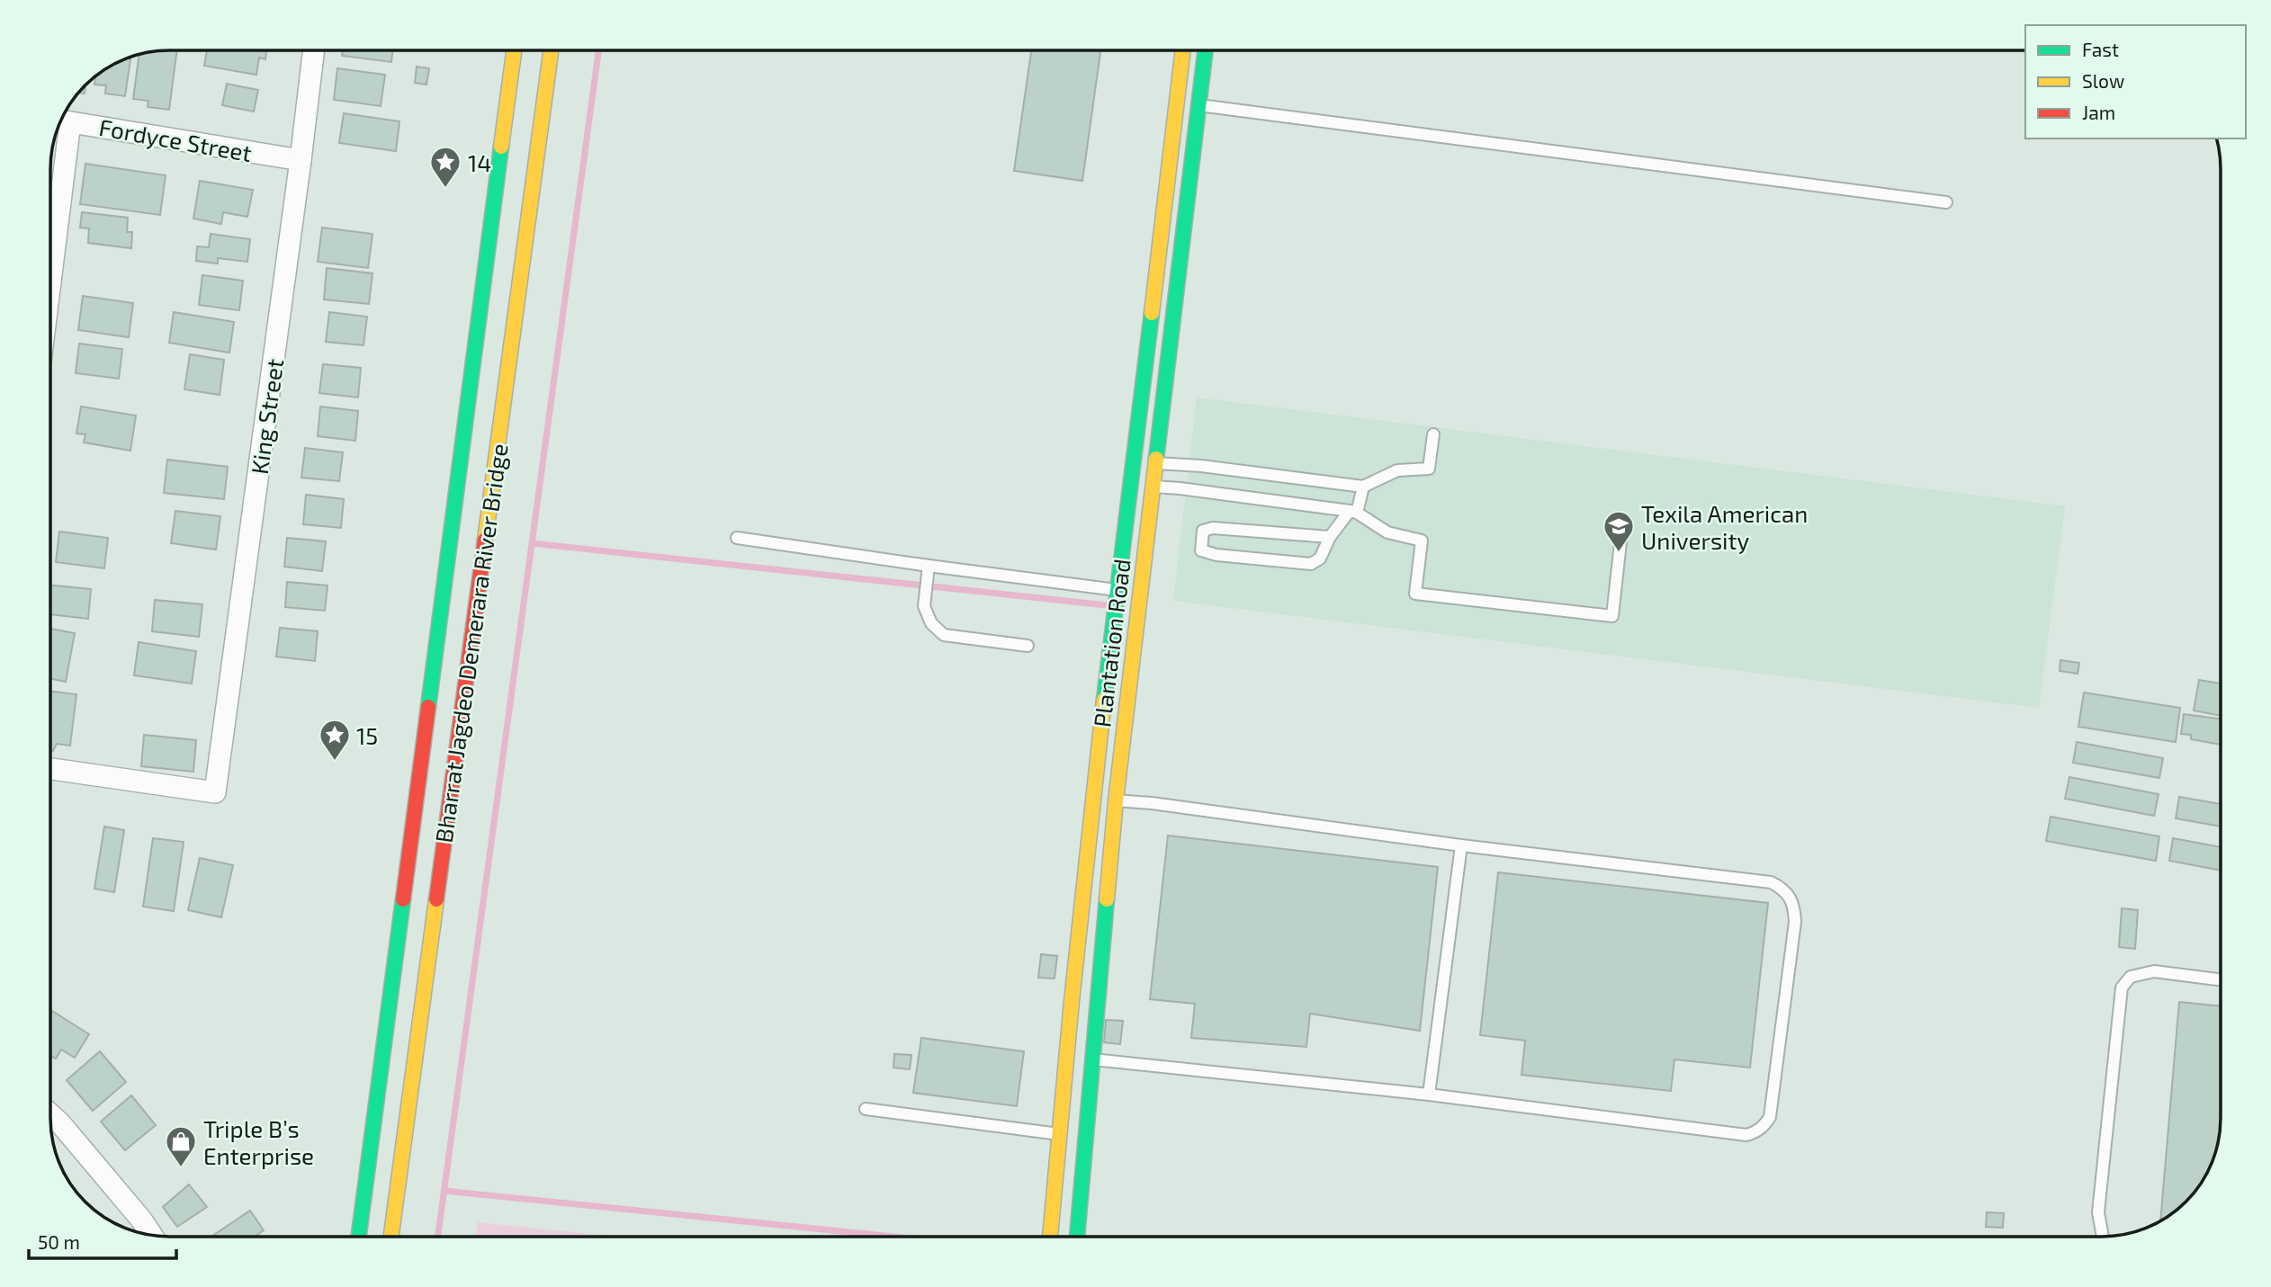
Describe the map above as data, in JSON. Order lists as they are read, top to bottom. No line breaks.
{"streets":{"street":["Fordyce Street","King Street","Bharrat Jagdeo Demerara River Bridge","Plantation Road"]},"crossings":[["Fordyce Street","King Street"]],"places":{"place":["14","15"],"school or university":["Texila American University"],"shop":["Triple B’s Enterprise"]},"legend":["Fast","Slow","Jam"],"scale_bar":"50 m"}
